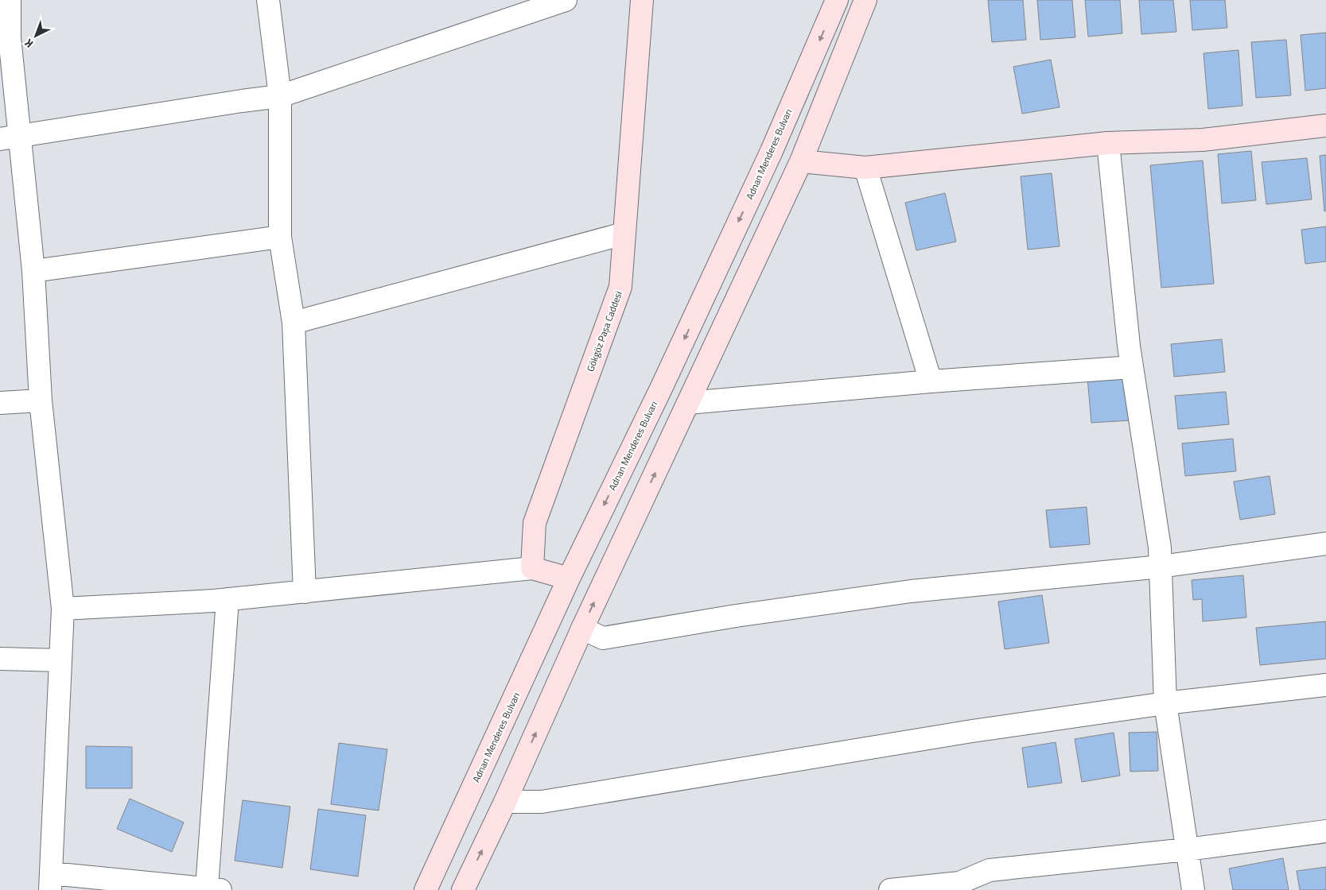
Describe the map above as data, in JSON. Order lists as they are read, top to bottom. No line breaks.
{"streets":{"main road":["Adnan Menderes Bulvarı","Gökgöz Paşa Caddesi"]},"north":"bottom left"}
